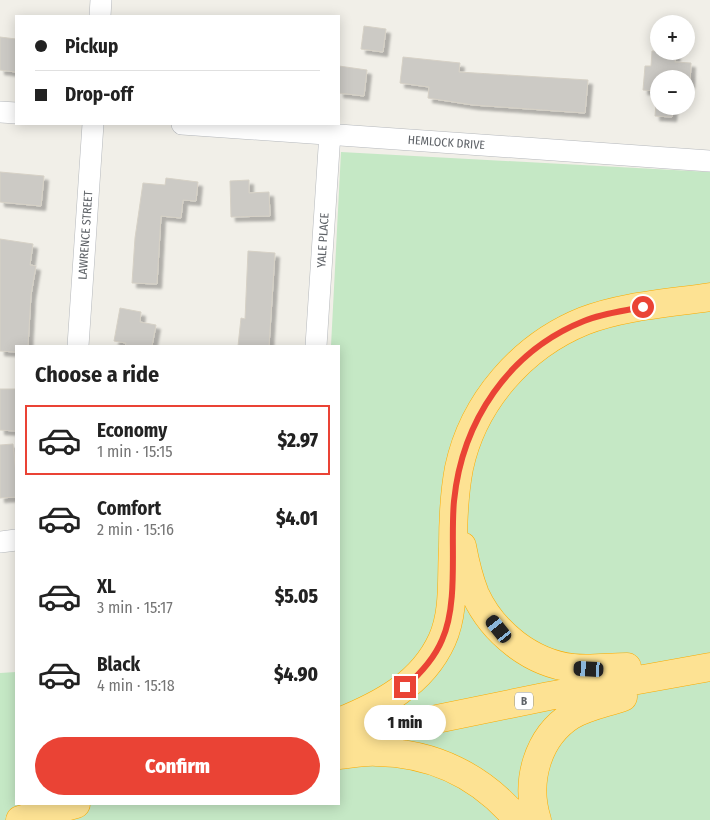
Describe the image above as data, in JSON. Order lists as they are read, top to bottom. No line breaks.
{"streets":{"highway":["B"],"street":["HEMLOCK DRIVE","LAWRENCE STREET","YALE PLACE"]},"crossings":[["HEMLOCK DRIVE","YALE PLACE"]],"page":{"map_buttons":["+","−"],"banner":["Pickup","Drop-off"],"heading":"Choose a ride","list":[{"name":"Economy","note":"1 min · 15:15","value":"$2.97"},{"name":"Comfort","note":"2 min · 15:16","value":"$4.01"},{"name":"XL","note":"3 min · 15:17","value":"$5.05"},{"name":"Black","note":"4 min · 15:18","value":"$4.90"}],"bubble":"1 min","buttons":"Confirm"}}
